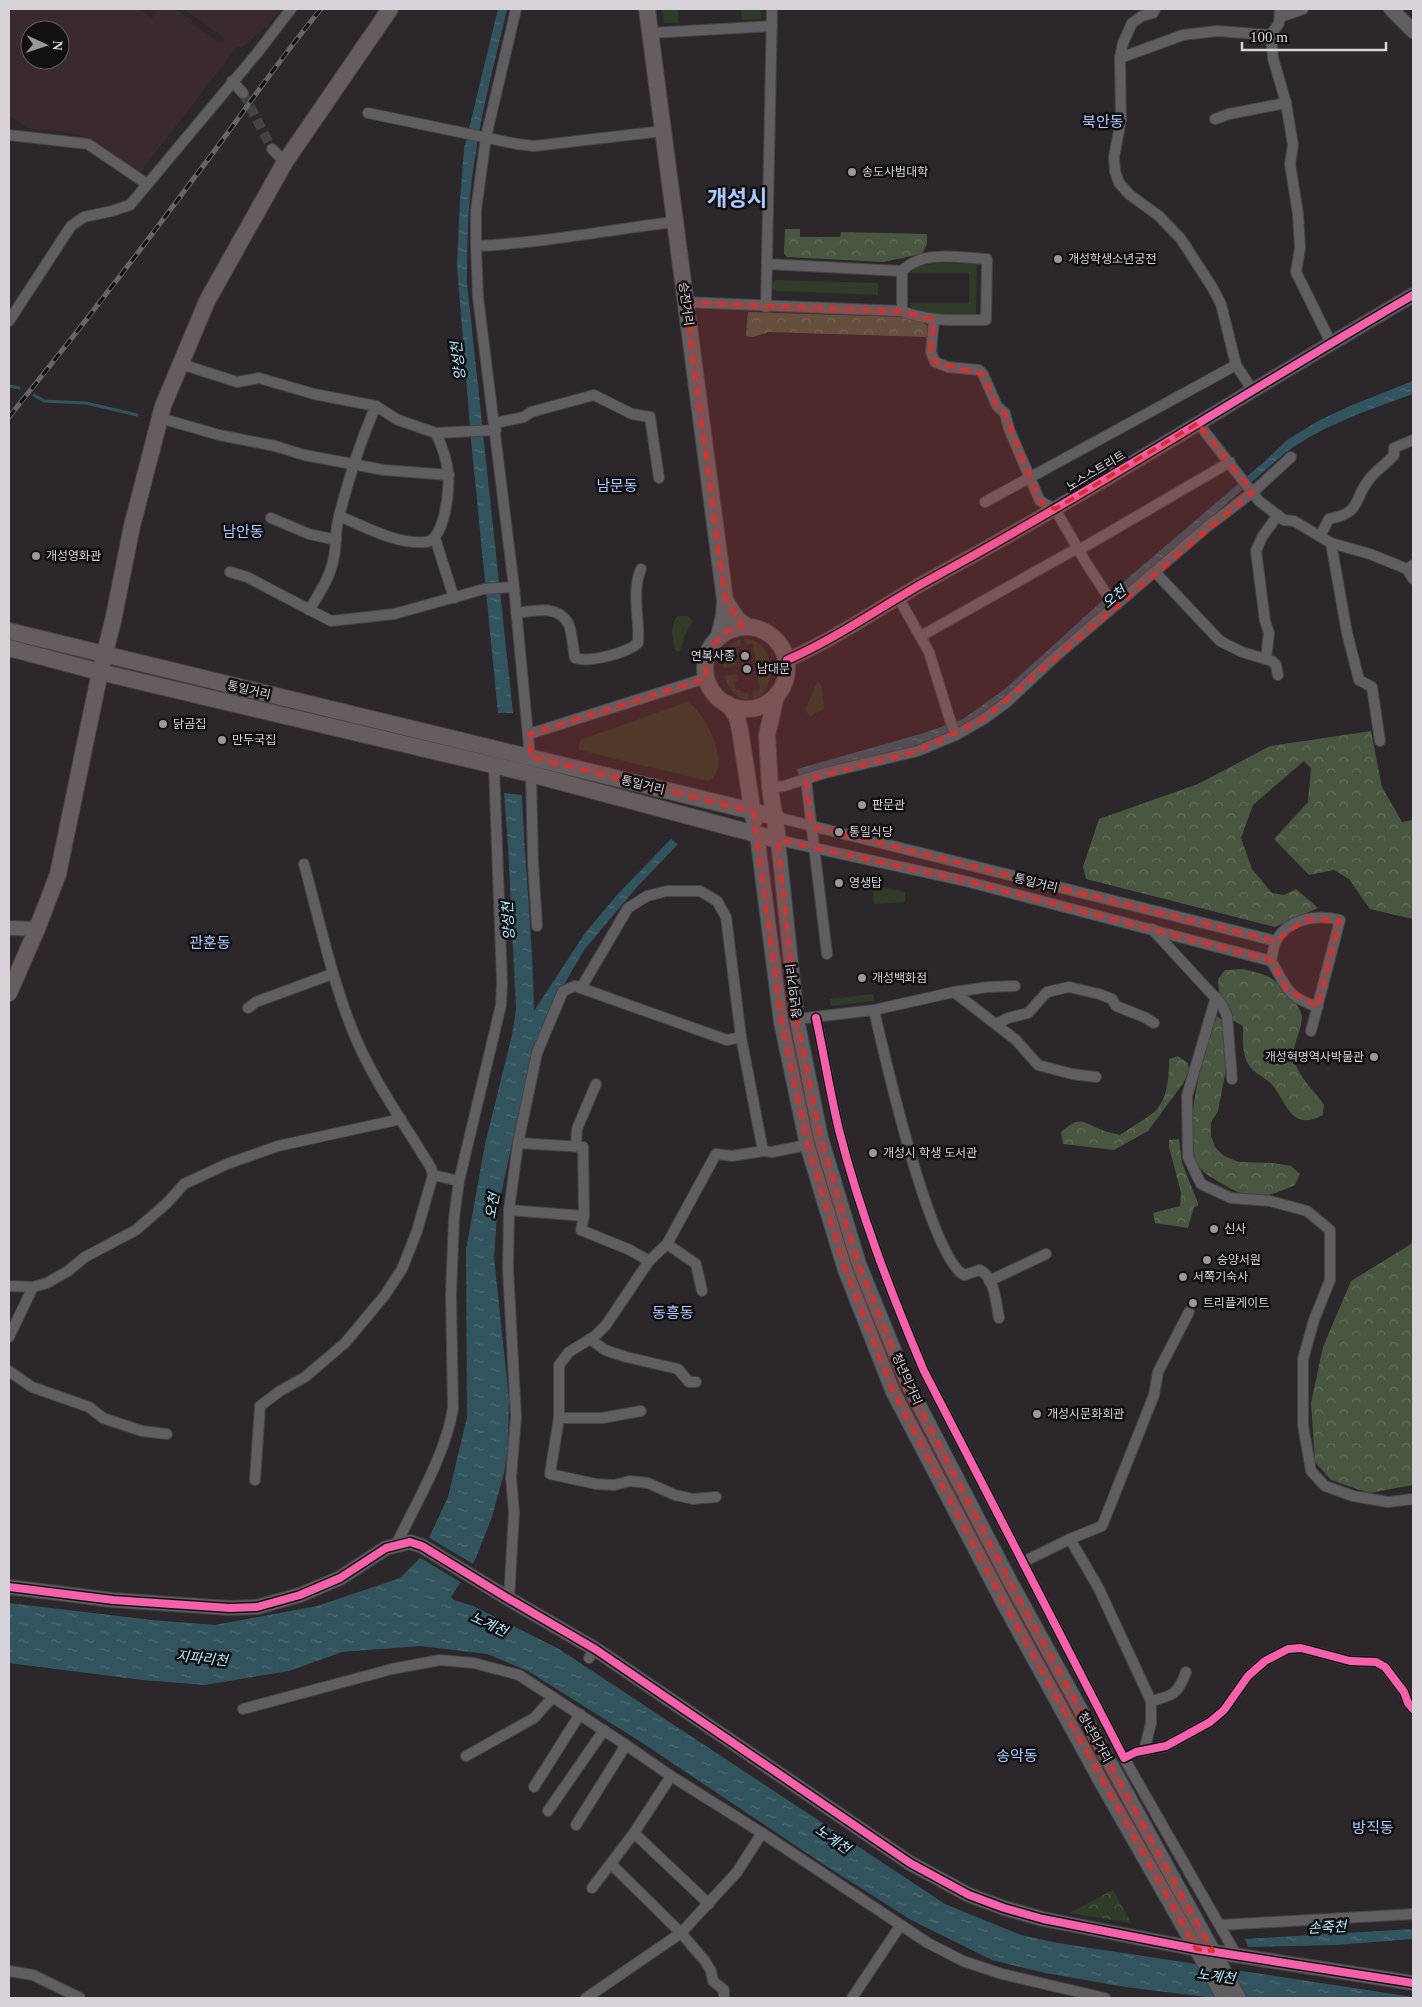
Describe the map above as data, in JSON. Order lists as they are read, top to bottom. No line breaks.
{"streets":{"main road":["승전거리","노스스트리트","통일거리","청년의거리"]},"crossings":[["노스스트리트","청년의거리"],["통일거리","청년의거리"]],"districts":["북안동","개성시","남문동","남안동","관훈동","동흥동","송악동","방직동"],"water":["양성천","오천","노계천","지파리천","손죽천"],"places":["송도사범대학","개성학생소년궁전","개성영화관","연복사종","남대문","닭곰집","만두국집","판문관","통일식당","영생탑","개성백화점","개성혁명역사박물관","개성시 학생 도서관","신사","숭양서원","서쪽기숙사","트리플게이트","개성시문화회관"],"scale_bar":"100 m","north":"right"}
